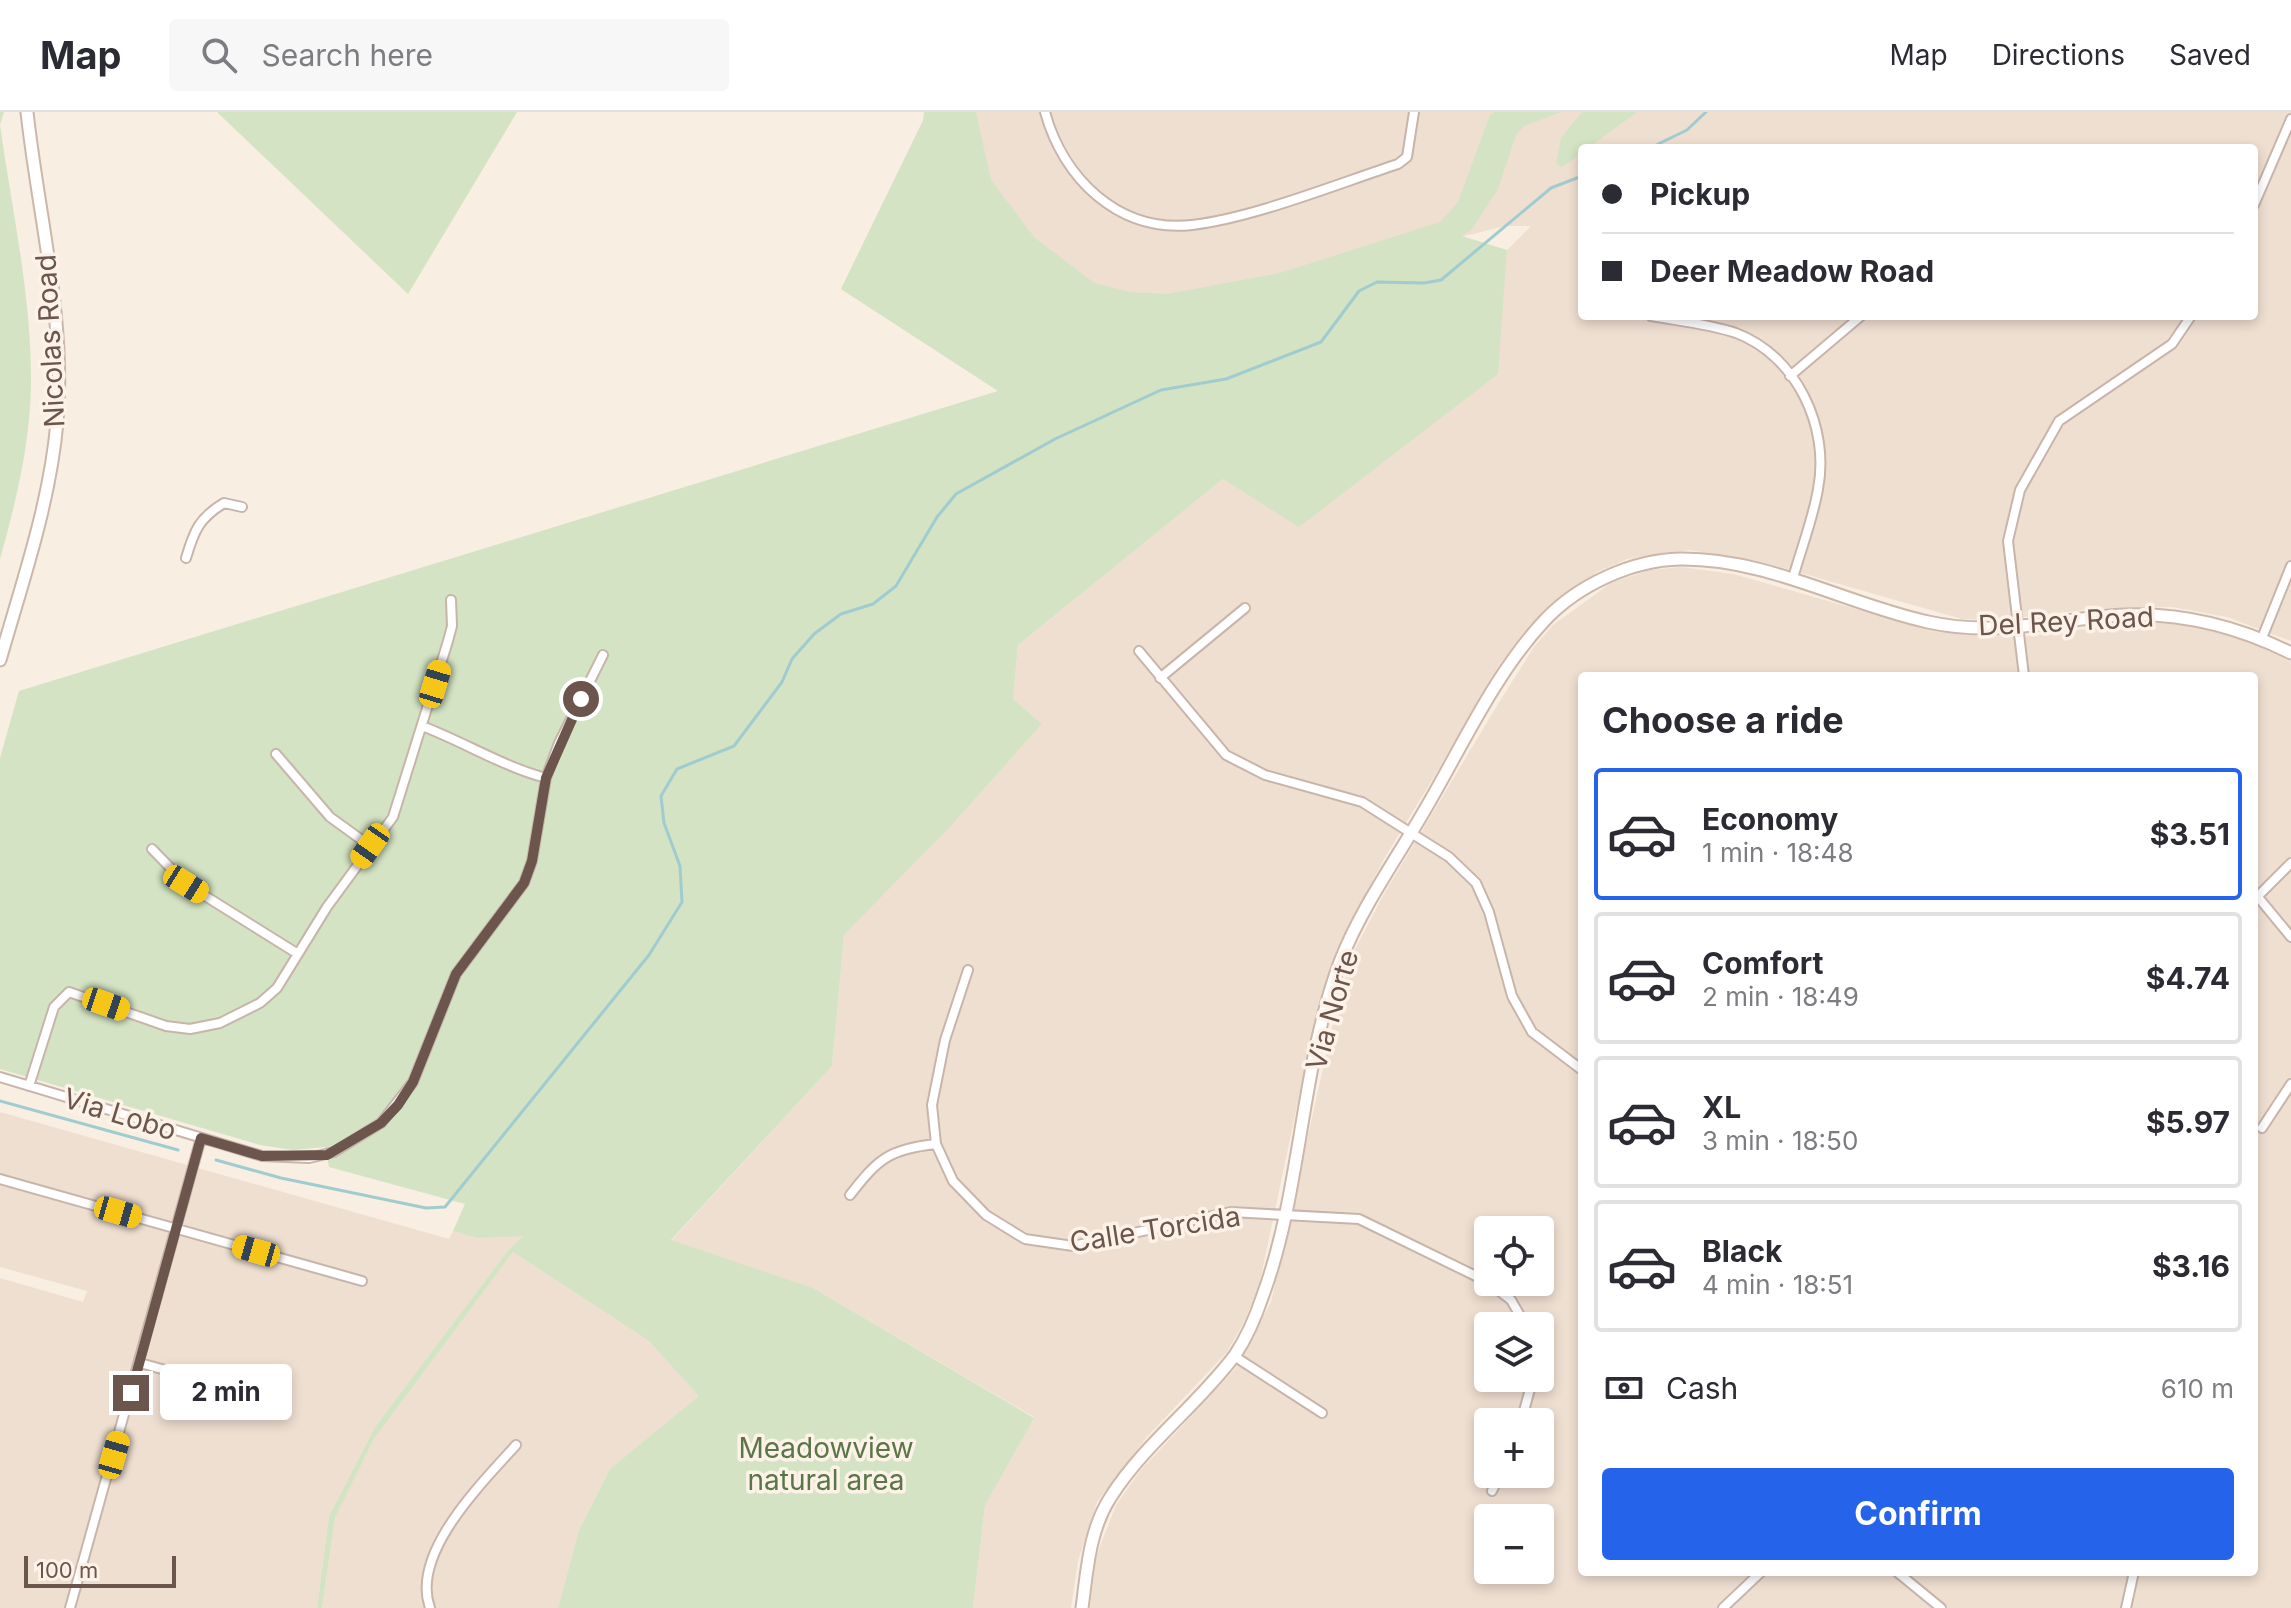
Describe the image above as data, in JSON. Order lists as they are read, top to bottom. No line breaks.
{"streets":{"street":["Nicolas Road","Del Rey Road","Via Norte","Via Lobo","Calle Torcida"]},"crossings":[["Del Rey Road","Via Norte"],["Via Norte","Calle Torcida"]],"parks":["Meadowview natural area"],"scale_bar":"100 m","page":{"header":"Map","search":"Search here","nav":["Map","Directions","Saved"],"banner":["Pickup","Deer Meadow Road"],"heading":"Choose a ride","list":[{"name":"Economy","note":"1 min · 18:48","value":"$3.51"},{"name":"Comfort","note":"2 min · 18:49","value":"$4.74"},{"name":"XL","note":"3 min · 18:50","value":"$5.97"},{"name":"Black","note":"4 min · 18:51","value":"$3.16"}],"map_buttons":["+","−"],"pay":["Cash","610 m"],"bubble":"2 min","buttons":"Confirm","scale":"100 m"}}
